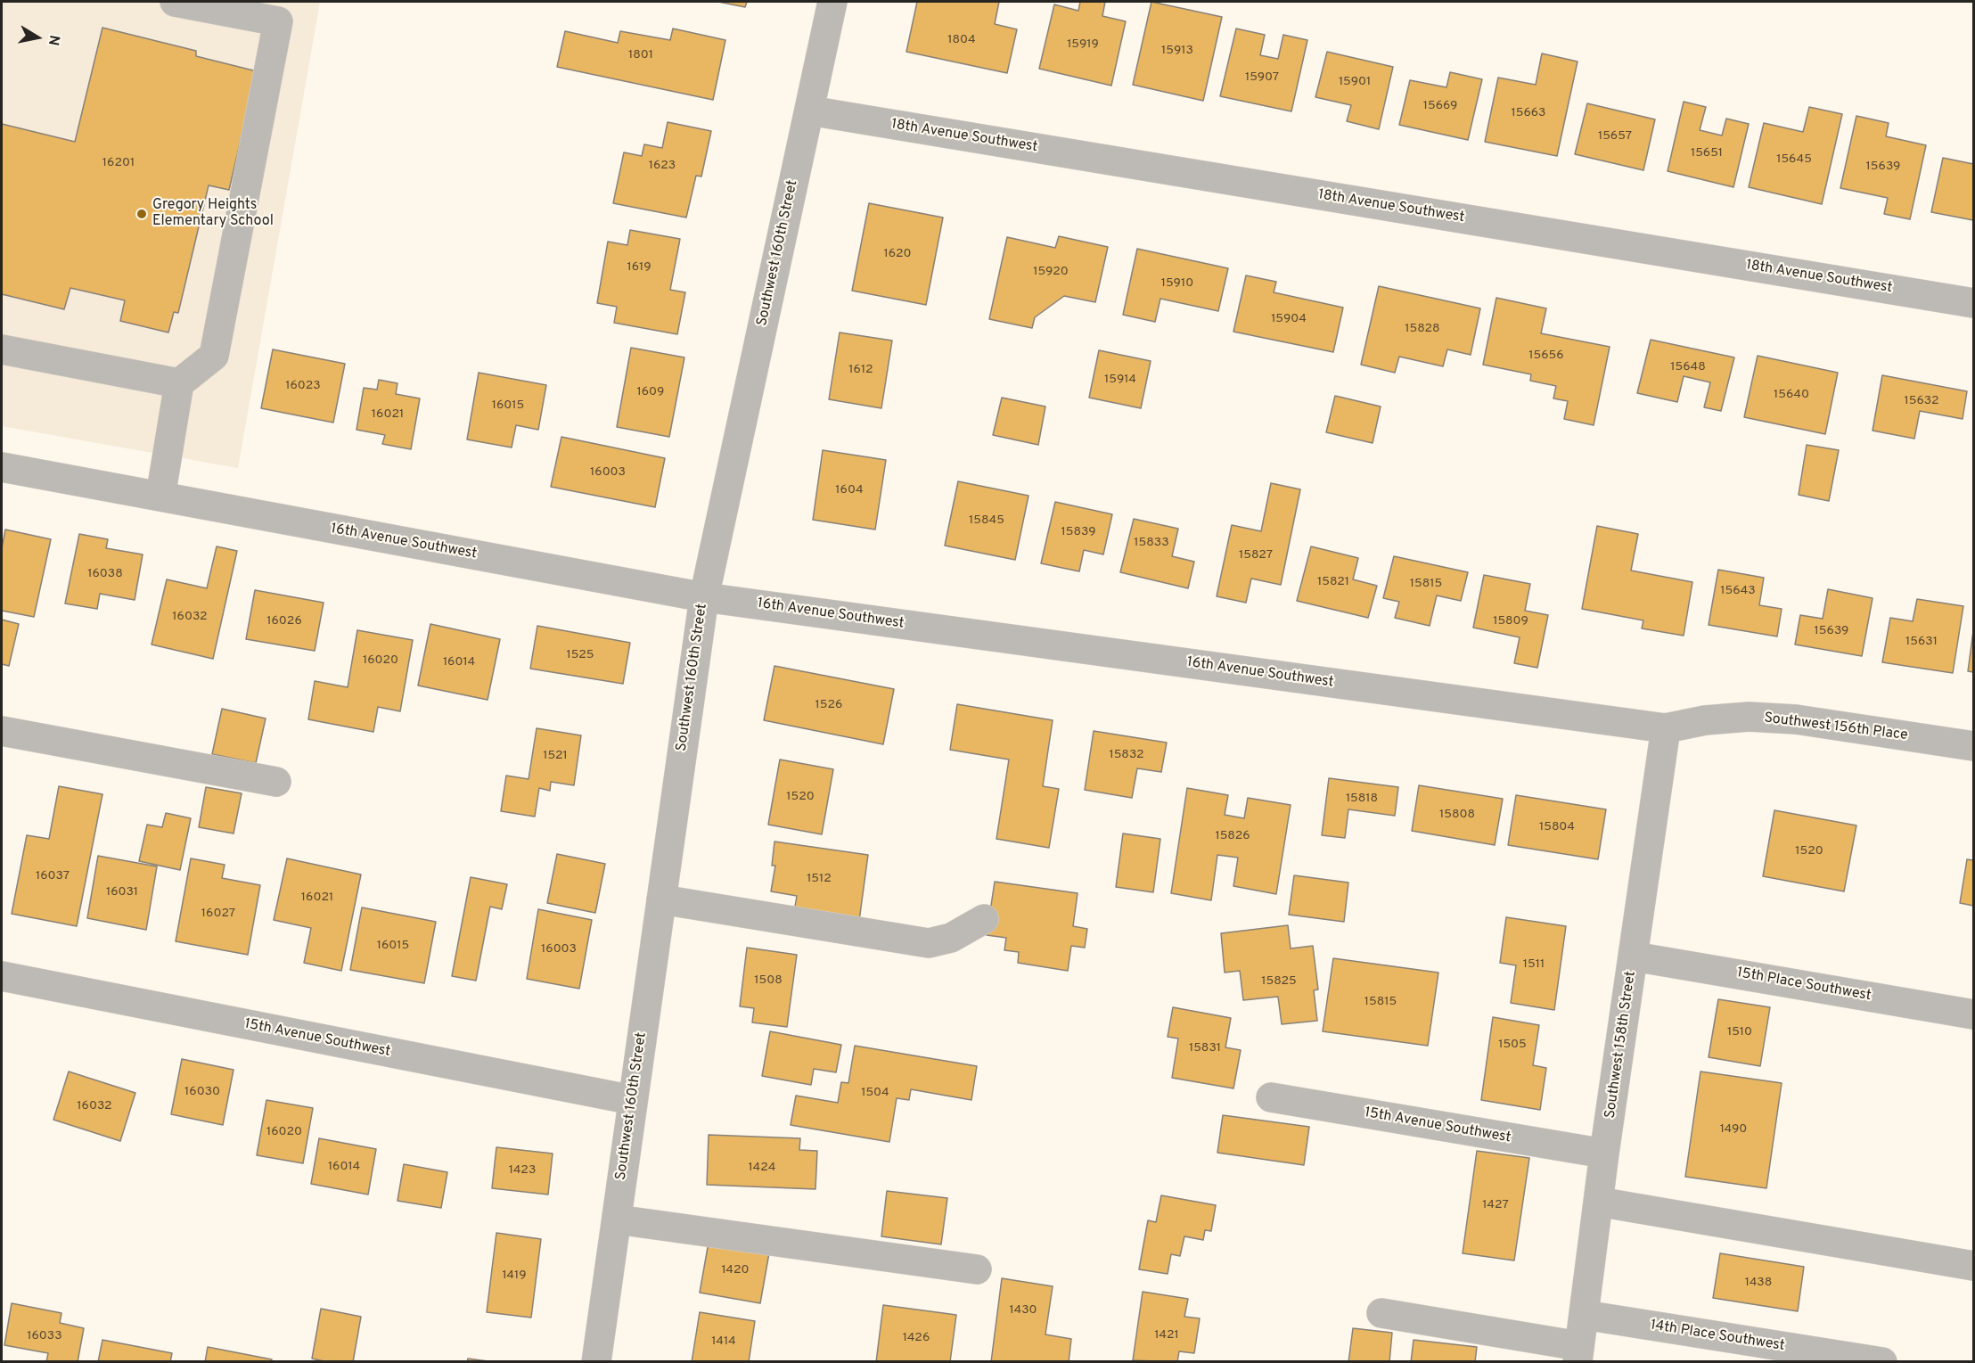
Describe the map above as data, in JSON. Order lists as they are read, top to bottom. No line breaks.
{"streets":{"street":["18th Avenue Southwest","Southwest 160th Street","16th Avenue Southwest","Southwest 156th Place","15th Place Southwest","15th Avenue Southwest","Southwest 158th Street","14th Place Southwest"]},"crossings":[["18th Avenue Southwest","Southwest 160th Street"],["Southwest 160th Street","16th Avenue Southwest"],["Southwest 160th Street","15th Avenue Southwest"],["16th Avenue Southwest","Southwest 156th Place"],["16th Avenue Southwest","Southwest 158th Street"],["Southwest 156th Place","Southwest 158th Street"],["15th Place Southwest","Southwest 158th Street"],["15th Avenue Southwest","Southwest 158th Street"],["Southwest 158th Street","14th Place Southwest"]],"places":["Gregory Heights Elementary School"],"house_numbers":["1804","15919","15913","1801","15907","15901","15669","15663","15657","15651","15645","16201","1623","15639","1620","1619","15920","15910","15904","15828","15656","15648","1612","15914","16023","1609","15640","15632","16015","16021","16003","1604","15845","15839","15833","15827","16038","15821","15815","15643","16032","16026","15809","15639","15631","1525","16020","16014","1526","15832","1521","1520","15818","15808","15804","15826","1520","16037","1512","16031","16021","16027","16015","16003","1511","1508","15825","15815","1510","1505","15831","16030","1504","16032","1490","16020","16014","1424","1423","1427","1420","1419","1438","1430","1421","16033","1426","1414"],"north":"right"}
